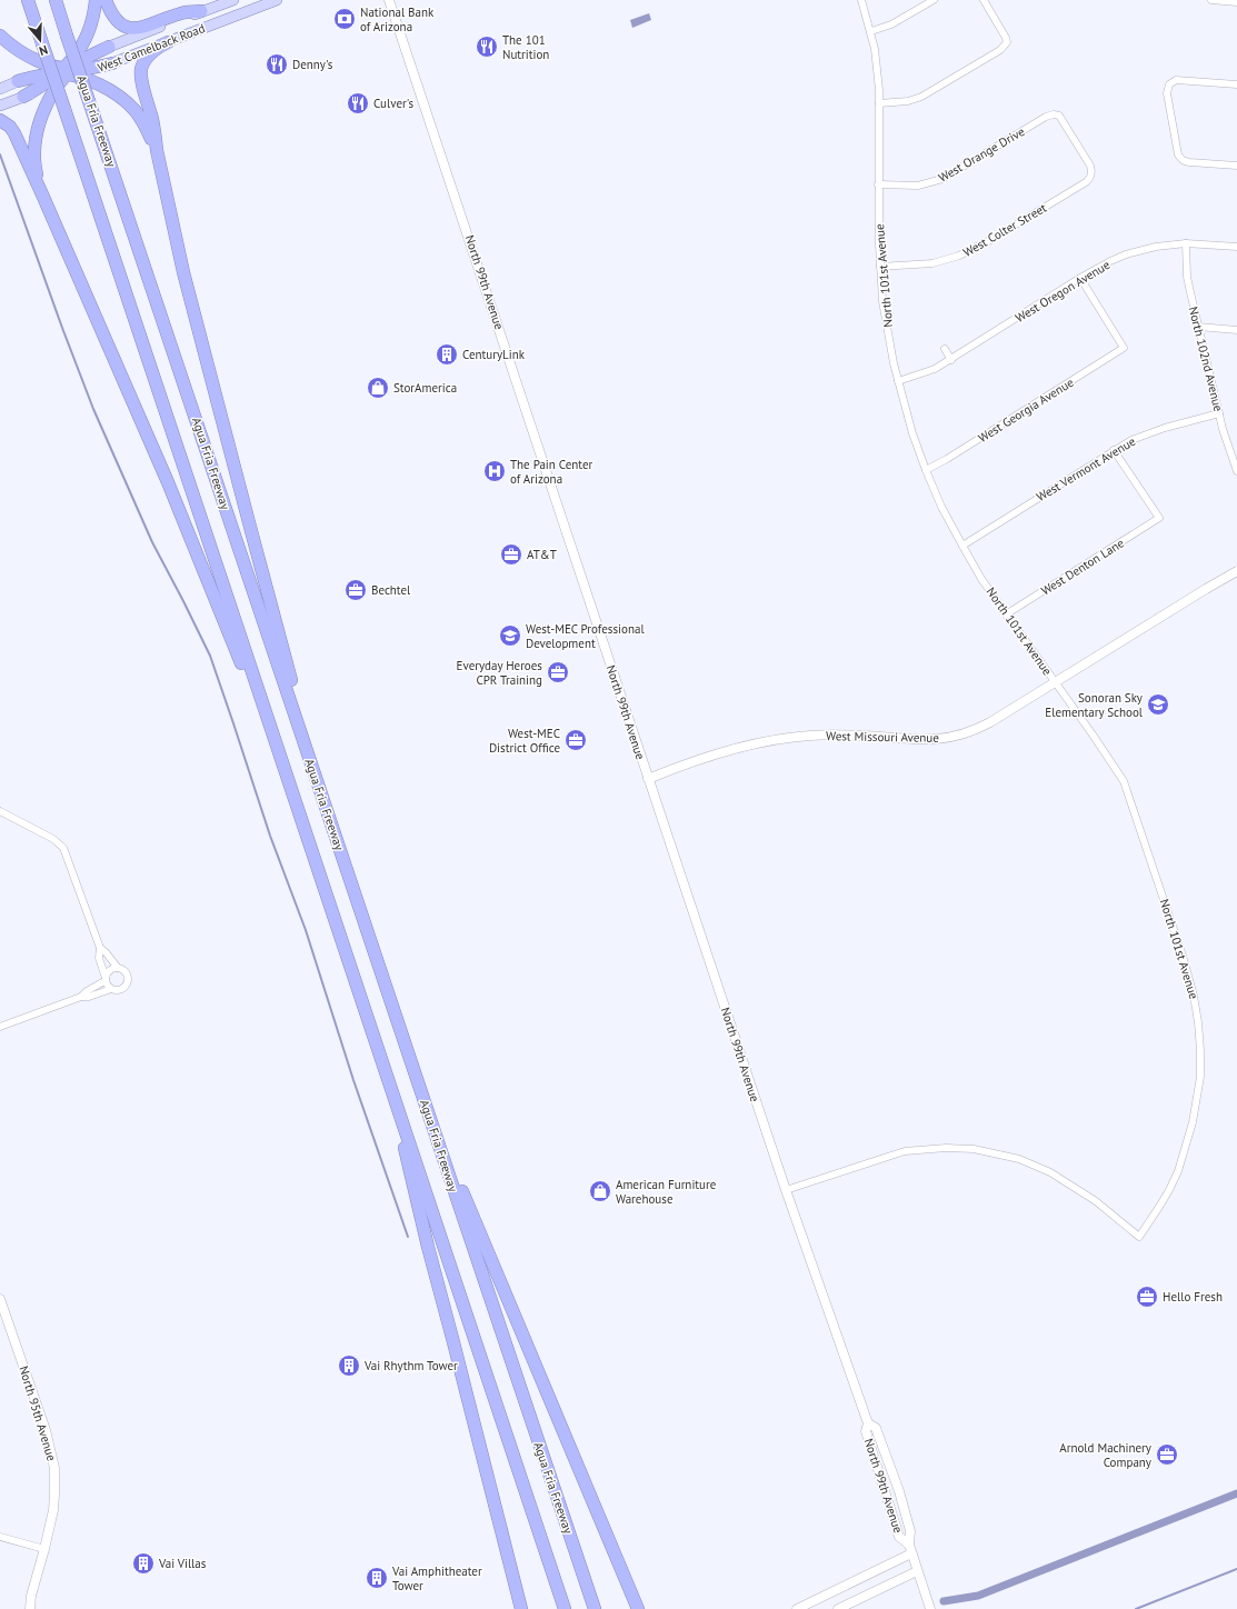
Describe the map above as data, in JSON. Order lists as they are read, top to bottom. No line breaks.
{"streets":{"highway":["Agua Fria Freeway"],"main road":["West Camelback Road","North 99th Avenue","West Missouri Avenue","North 95th Avenue"],"street":["West Orange Drive","West Colter Street","North 101st Avenue","West Oregon Avenue","North 102nd Avenue","West Georgia Avenue","West Vermont Avenue","West Denton Lane"]},"crossings":[["West Orange Drive","West Colter Street"],["West Orange Drive","North 101st Avenue"],["West Colter Street","North 101st Avenue"],["North 101st Avenue","North 99th Avenue"],["North 101st Avenue","West Oregon Avenue"],["North 101st Avenue","West Georgia Avenue"],["North 101st Avenue","West Vermont Avenue"],["North 101st Avenue","West Denton Lane"],["North 101st Avenue","West Missouri Avenue"],["North 99th Avenue","West Missouri Avenue"],["West Oregon Avenue","North 102nd Avenue"],["West Oregon Avenue","West Georgia Avenue"],["North 102nd Avenue","West Vermont Avenue"],["West Vermont Avenue","West Denton Lane"]],"places":{"bank":["National Bank of Arizona"],"restaurant":["The 101 Nutrition","Denny's","Culver's"],"building":["CenturyLink","Vai Rhythm Tower","Vai Villas","Vai Amphitheater Tower"],"shop":["StorAmerica","American Furniture Warehouse"],"hospital":["The Pain Center of Arizona"],"office":["AT&T","Bechtel","Everyday Heroes CPR Training","West-MEC District Office","Hello Fresh","Arnold Machinery Company"],"school or university":["West-MEC Professional Development","Sonoran Sky Elementary School"]},"north":"bottom"}
